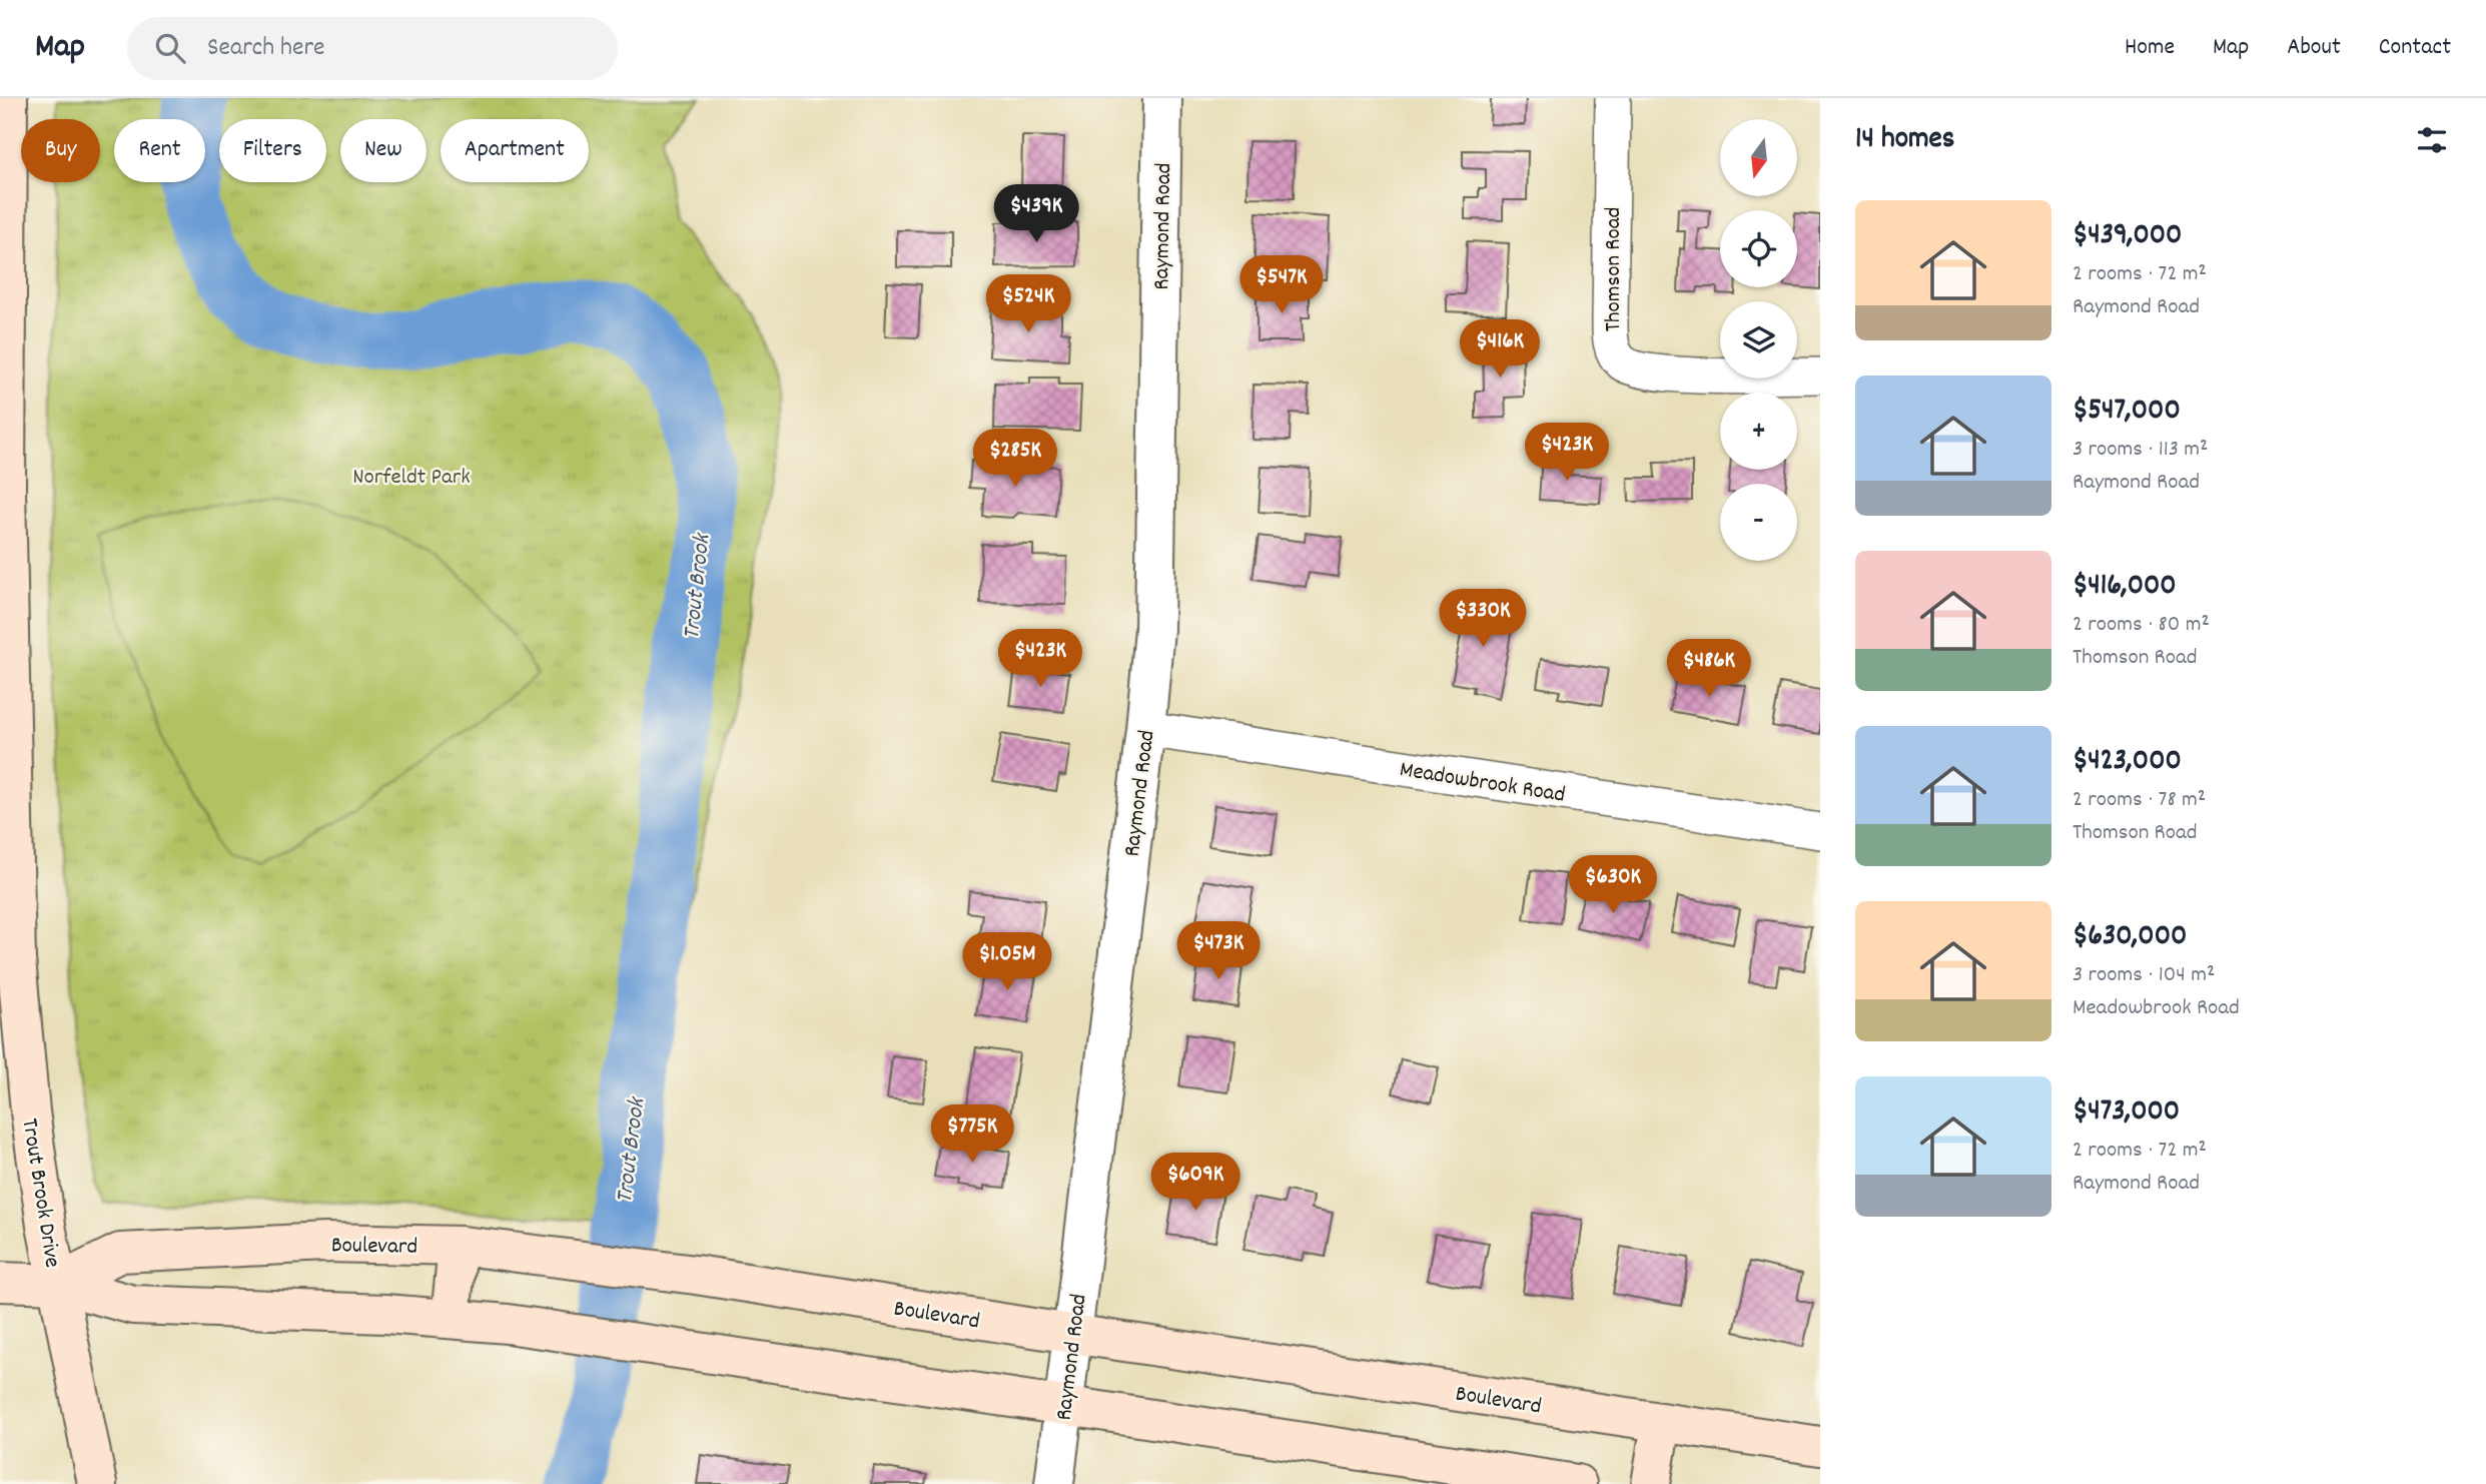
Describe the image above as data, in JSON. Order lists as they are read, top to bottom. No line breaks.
{"streets":{"main road":["Trout Brook Drive","Boulevard"],"street":["Raymond Road","Thomson Road","Meadowbrook Road"]},"crossings":[["Raymond Road","Meadowbrook Road"],["Raymond Road","Boulevard"],["Trout Brook Drive","Boulevard"]],"water":["Trout Brook"],"parks":["Norfeldt Park"],"north":"bottom","page":{"header":"Map","search":"Search here","nav":["Home","Map","About","Contact"],"heading":"14 homes","map_buttons":["+","−"],"chip":["Buy","Rent","Filters","New","Apartment"],"list":[{"name":"$439,000","note":"2 rooms · 72 m² · Raymond Road"},{"name":"$547,000","note":"3 rooms · 113 m² · Raymond Road"},{"name":"$416,000","note":"2 rooms · 80 m² · Thomson Road"},{"name":"$423,000","note":"2 rooms · 78 m² · Thomson Road"},{"name":"$630,000","note":"3 rooms · 104 m² · Meadowbrook Road"},{"name":"$473,000","note":"2 rooms · 72 m² · Raymond Road"}],"price":["$439K","$547K","$524K","$416K","$423K","$285K","$330K","$423K","$486K","$630K","$473K","$1.05M","$775K","$609K"]}}
